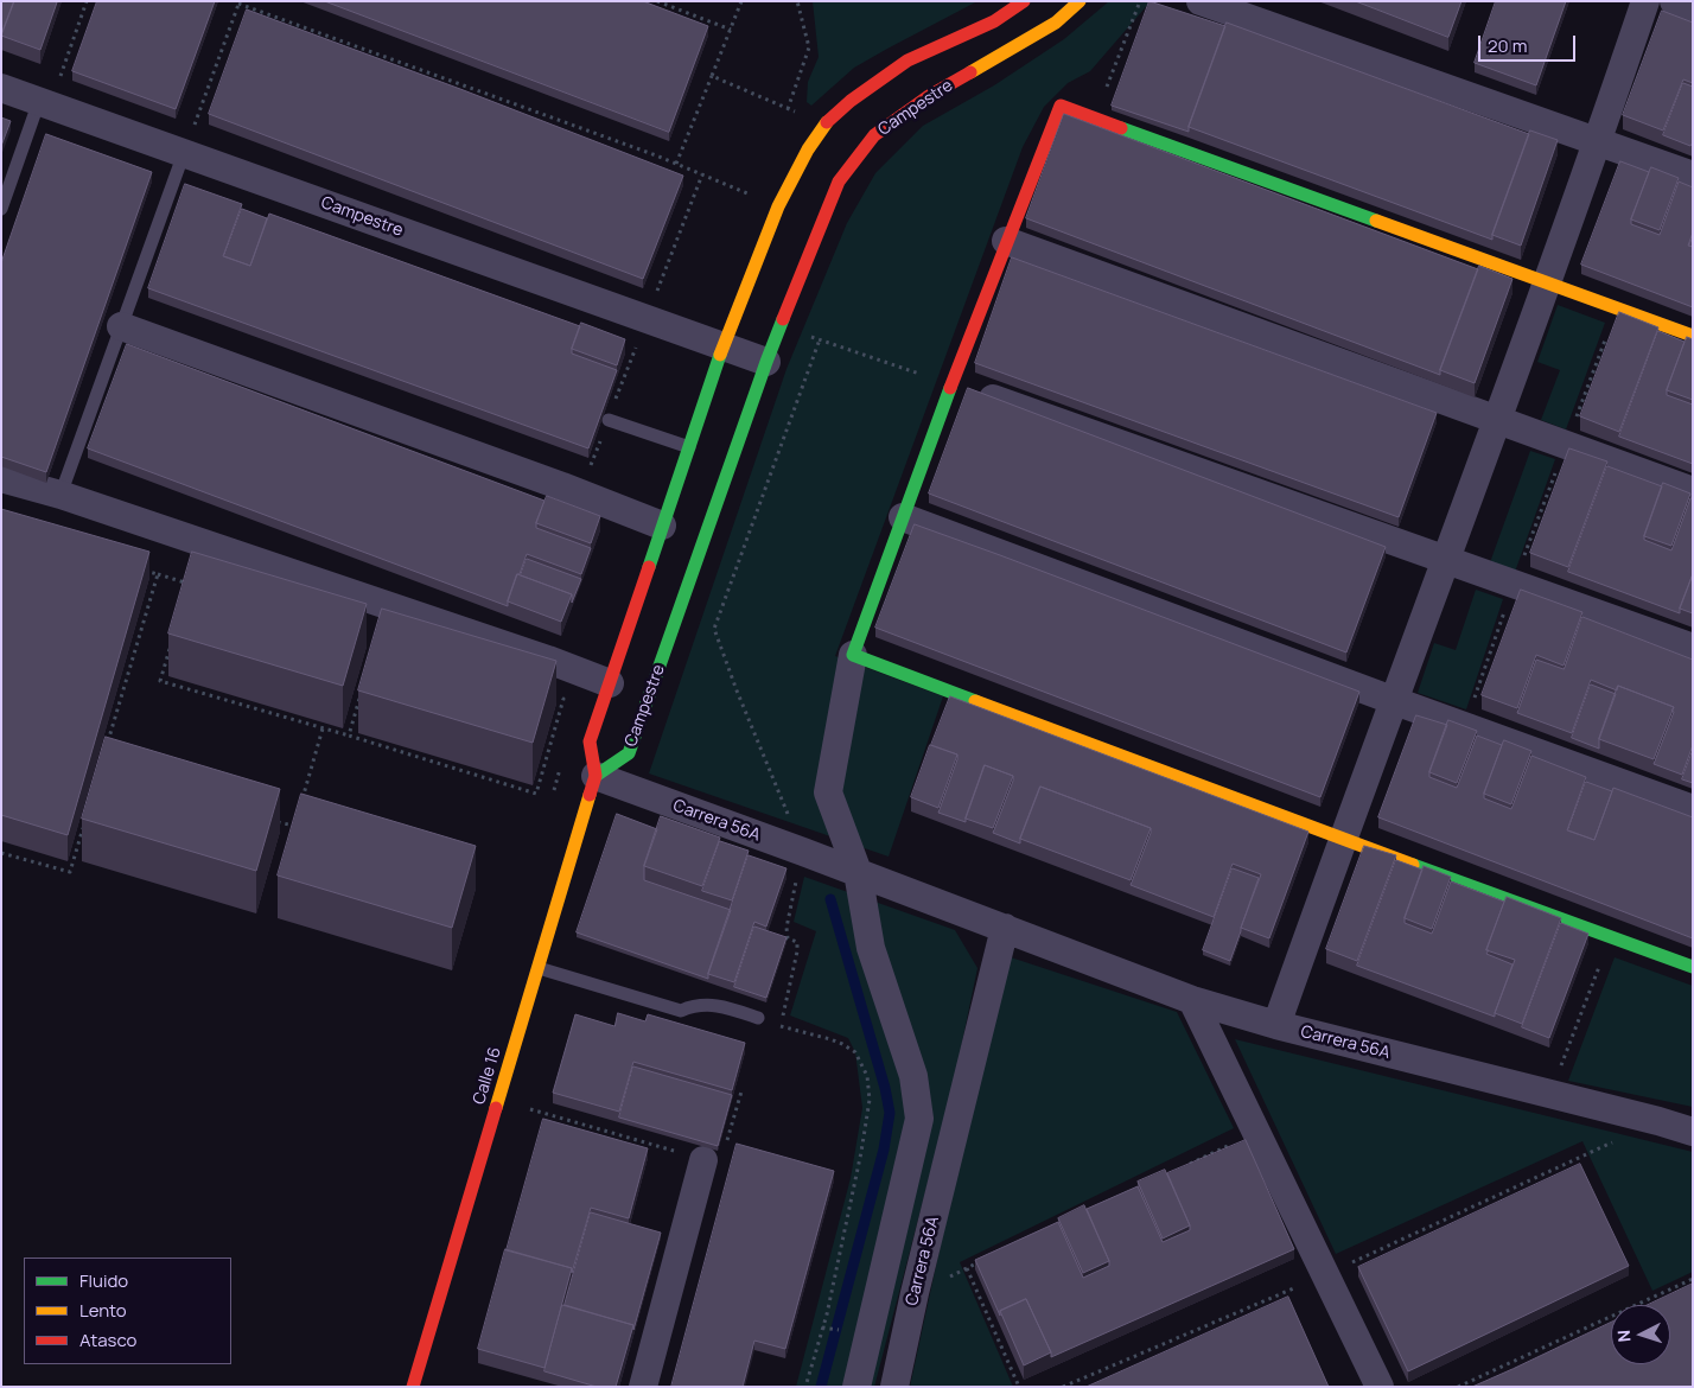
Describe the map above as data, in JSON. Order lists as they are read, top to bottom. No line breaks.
{"streets":{"street":["Campestre","Carrera 56A","Calle 16"]},"crossings":[["Campestre","Carrera 56A"],["Campestre","Calle 16"],["Carrera 56A","Calle 16"]],"legend":["Fluido","Lento","Atasco"],"scale_bar":"20 m","north":"left"}
